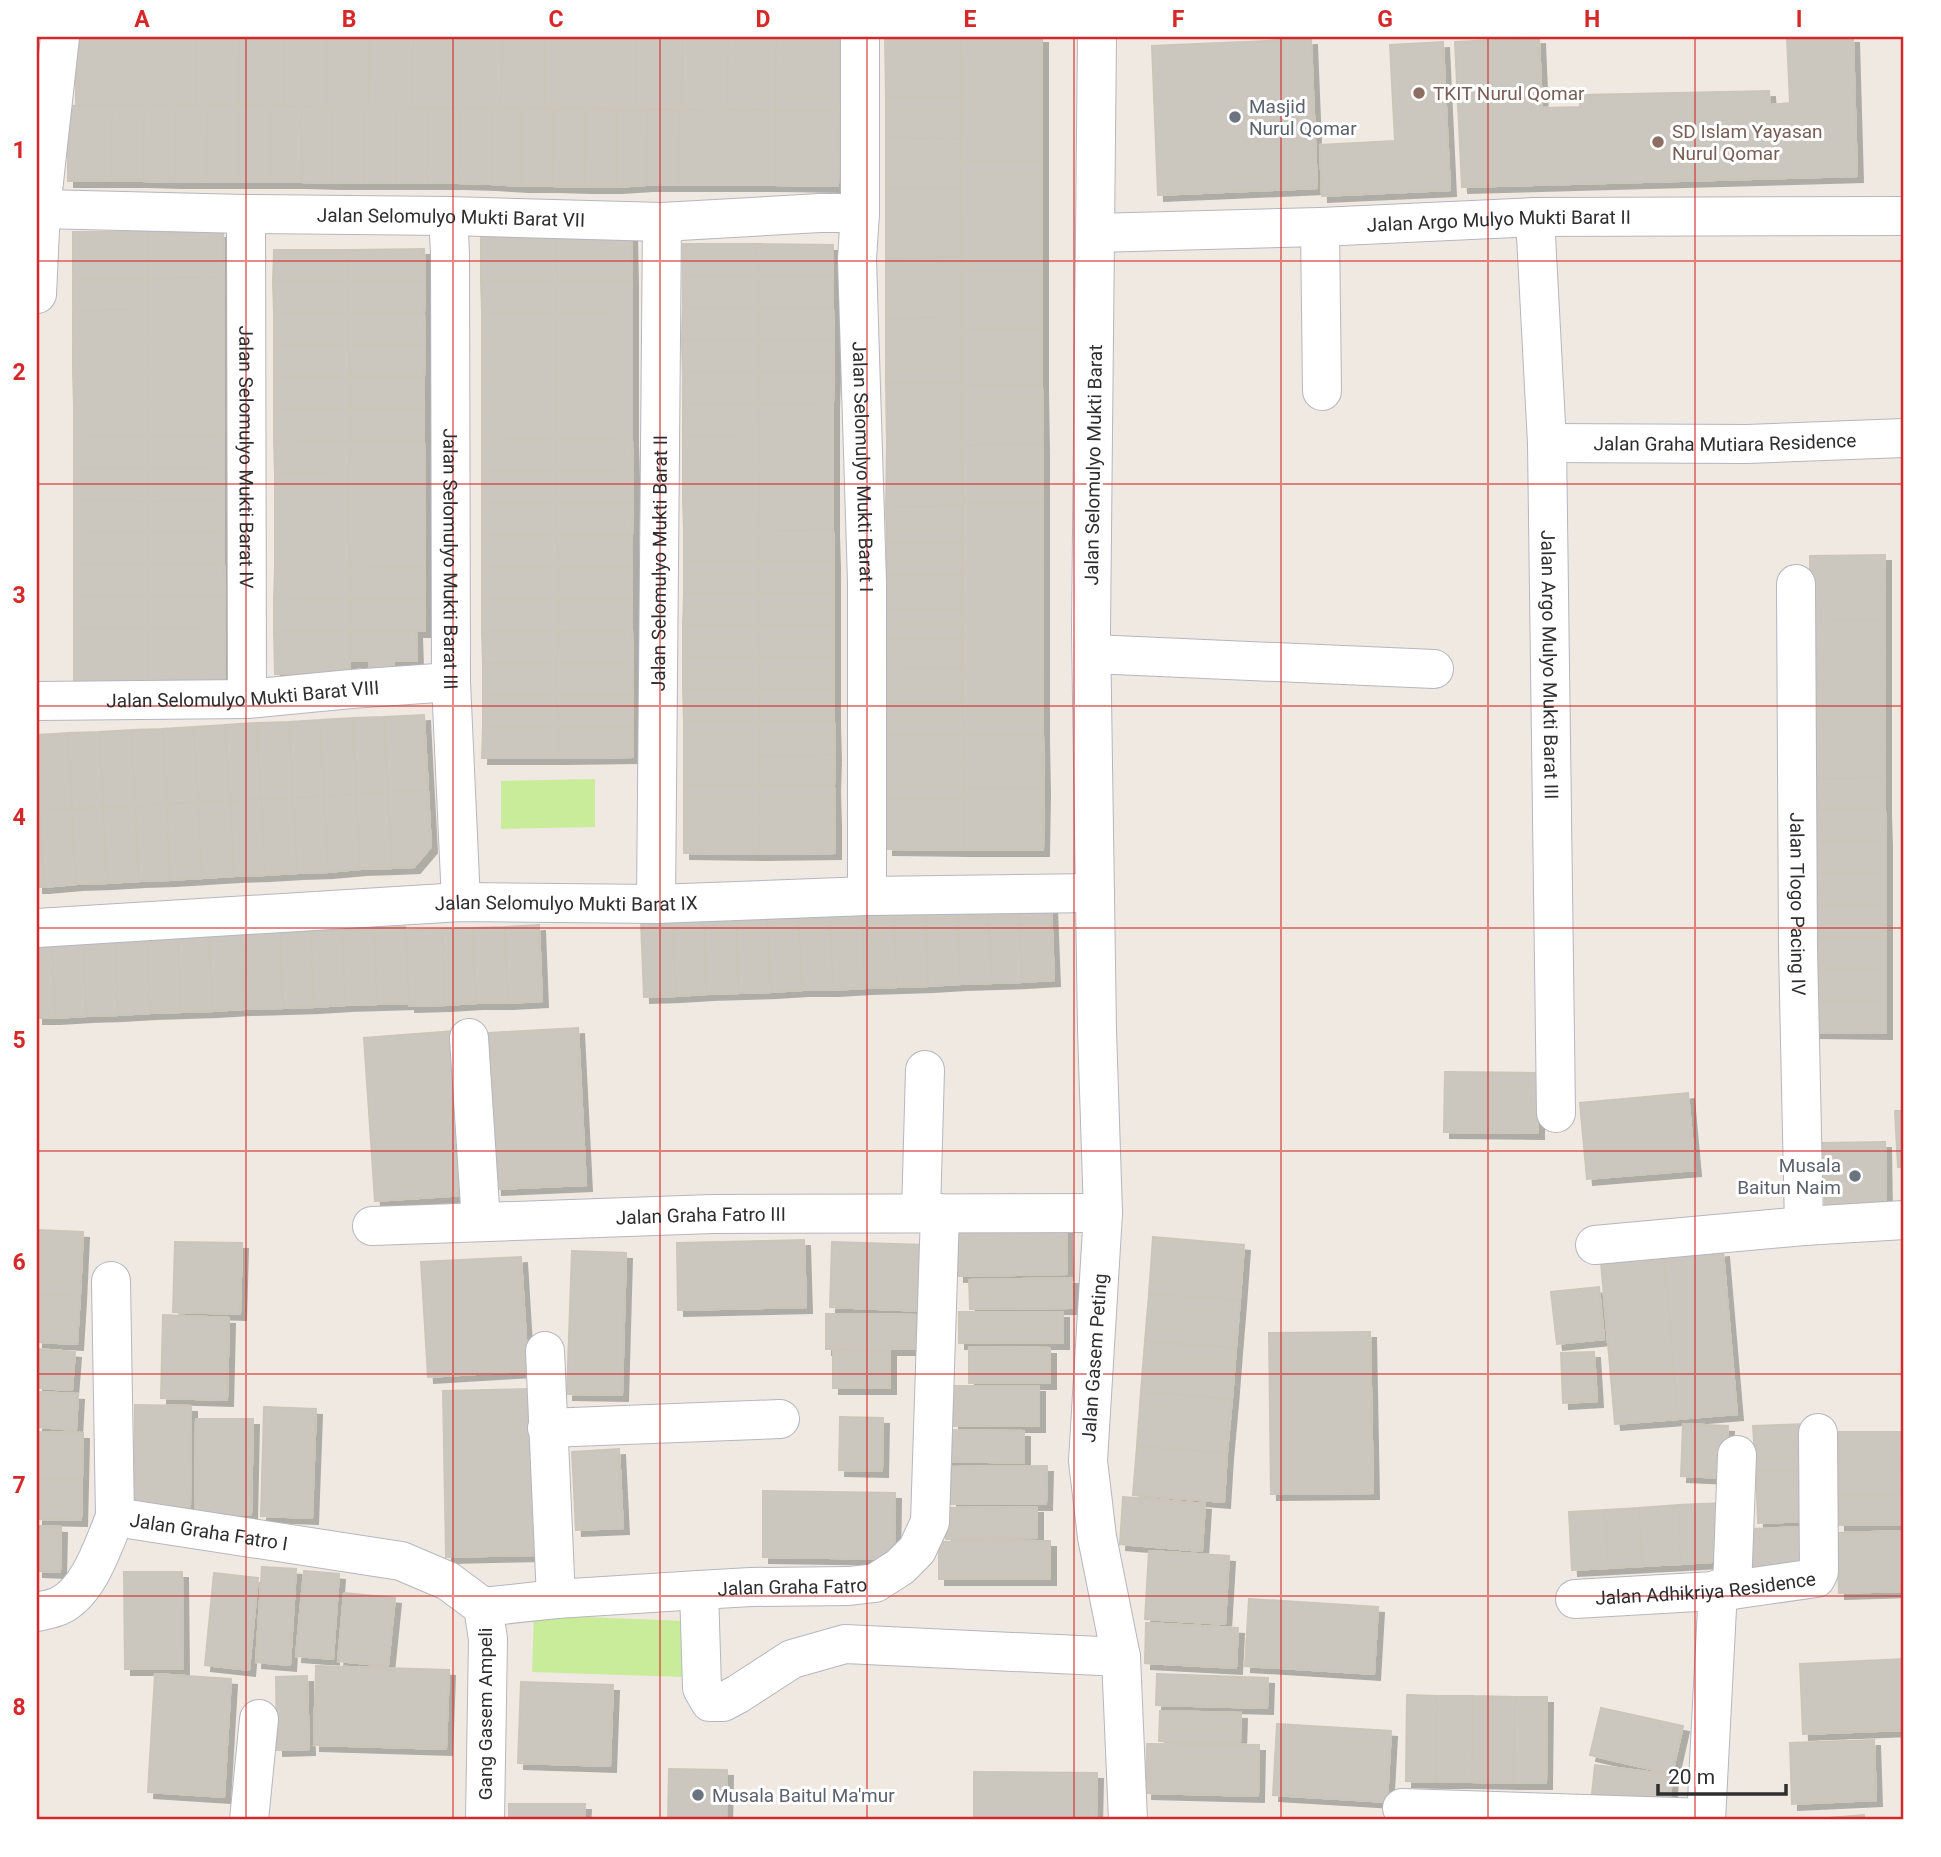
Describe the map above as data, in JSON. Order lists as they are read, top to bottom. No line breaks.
{"streets":{"street":["Jalan Selomulyo Mukti Barat VII","Jalan Argo Mulyo Mukti Barat II","Jalan Graha Mutiara Residence","Jalan Selomulyo Mukti Barat IV","Jalan Selomulyo Mukti Barat","Jalan Selomulyo Mukti Barat I","Jalan Selomulyo Mukti Barat III","Jalan Selomulyo Mukti Barat II","Jalan Argo Mulyo Mukti Barat III","Jalan Selomulyo Mukti Barat VIII","Jalan Selomulyo Mukti Barat IX","Jalan Tlogo Pacing IV","Jalan Graha Fatro III","Jalan Gasem Peting","Jalan Graha Fatro I","Jalan Adhikriya Residence","Jalan Graha Fatro","Gang Gasem Ampeli"]},"crossings":[["Jalan Selomulyo Mukti Barat VII","Jalan Selomulyo Mukti Barat IV"],["Jalan Selomulyo Mukti Barat VII","Jalan Selomulyo Mukti Barat I"],["Jalan Selomulyo Mukti Barat VII","Jalan Selomulyo Mukti Barat III"],["Jalan Selomulyo Mukti Barat VII","Jalan Selomulyo Mukti Barat II"],["Jalan Argo Mulyo Mukti Barat II","Jalan Selomulyo Mukti Barat"],["Jalan Argo Mulyo Mukti Barat II","Jalan Argo Mulyo Mukti Barat III"],["Jalan Graha Mutiara Residence","Jalan Argo Mulyo Mukti Barat III"],["Jalan Selomulyo Mukti Barat IV","Jalan Selomulyo Mukti Barat VIII"],["Jalan Selomulyo Mukti Barat","Jalan Selomulyo Mukti Barat IX"],["Jalan Selomulyo Mukti Barat","Jalan Gasem Peting"],["Jalan Selomulyo Mukti Barat I","Jalan Selomulyo Mukti Barat IX"],["Jalan Selomulyo Mukti Barat III","Jalan Selomulyo Mukti Barat VIII"],["Jalan Selomulyo Mukti Barat III","Jalan Selomulyo Mukti Barat IX"],["Jalan Selomulyo Mukti Barat II","Jalan Selomulyo Mukti Barat IX"],["Jalan Selomulyo Mukti Barat IX","Jalan Gasem Peting"],["Jalan Graha Fatro III","Jalan Gasem Peting"],["Jalan Graha Fatro III","Jalan Graha Fatro"],["Jalan Graha Fatro I","Jalan Graha Fatro"],["Jalan Graha Fatro I","Gang Gasem Ampeli"],["Jalan Graha Fatro","Gang Gasem Ampeli"]],"places":["TKIT Nurul Qomar","Masjid Nurul Qomar","SD Islam Yayasan Nurul Qomar","Musala Baitun Naim","Musala Baitul Ma'mur"],"scale_bar":"20 m","grid":{"columns":["A","B","C","D","E","F","G","H","I"],"rows":["1","2","3","4","5","6","7","8"]}}
